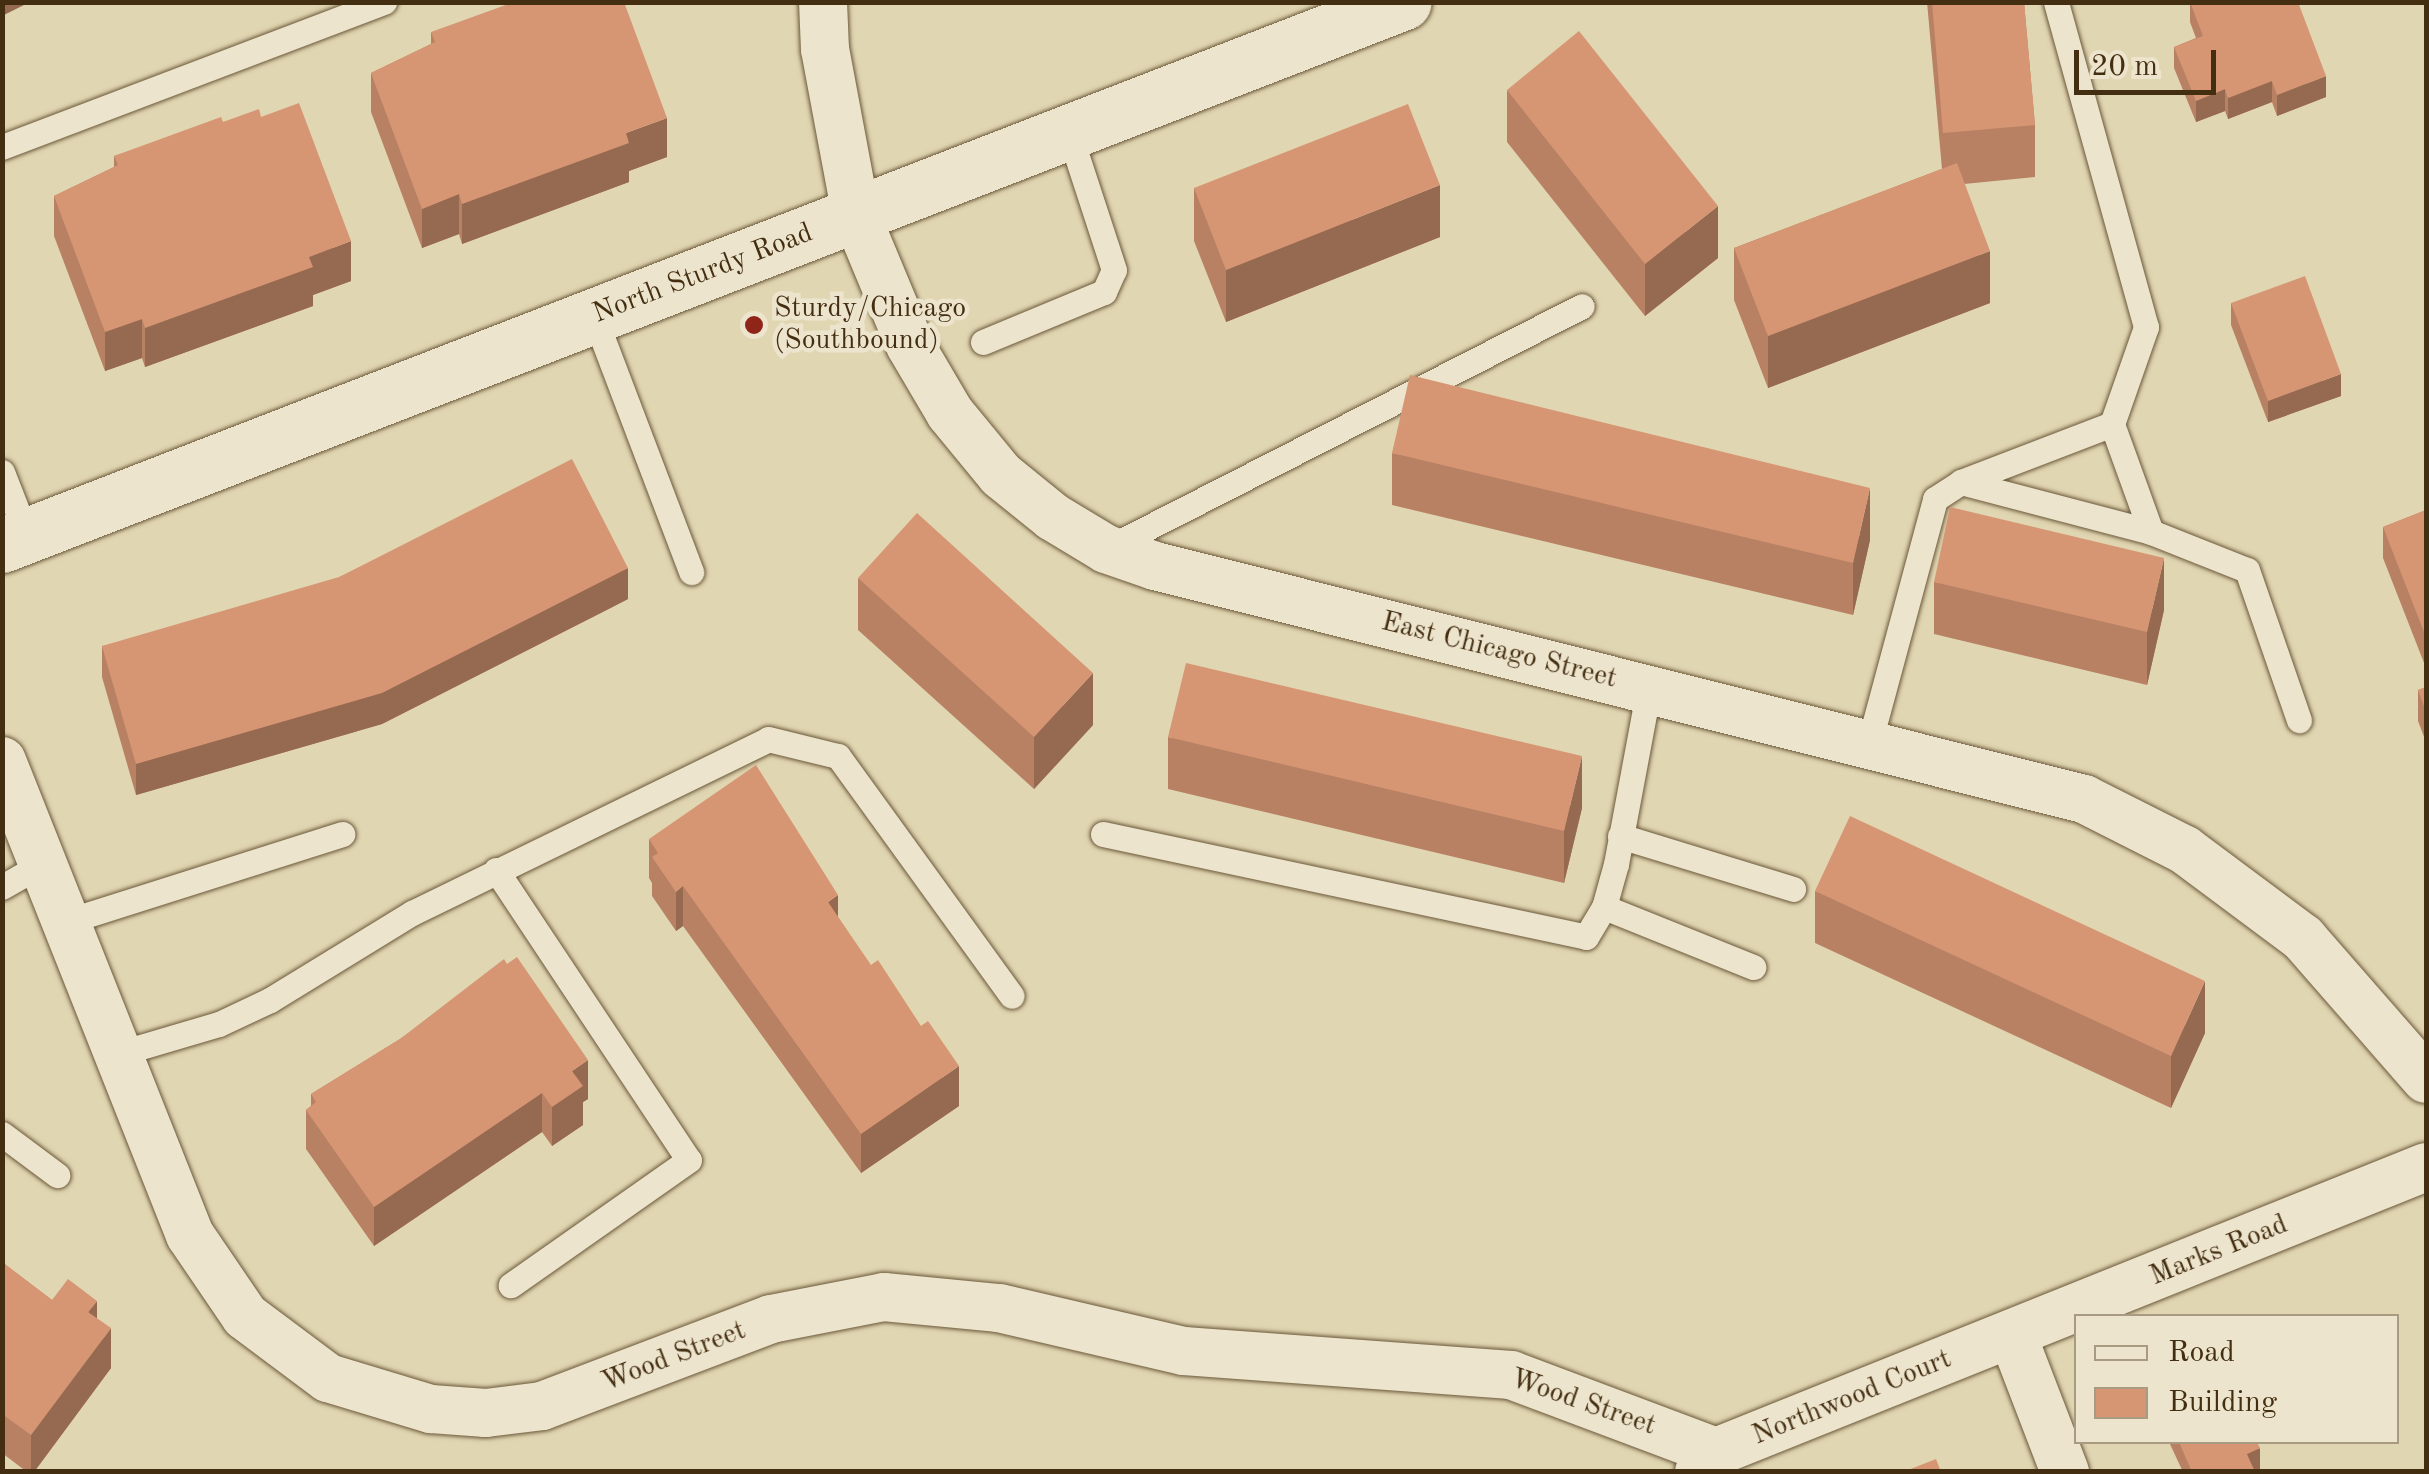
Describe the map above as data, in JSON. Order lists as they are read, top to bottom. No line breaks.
{"streets":{"street":["North Sturdy Road","East Chicago Street","Marks Road","Wood Street","Northwood Court"]},"crossings":[["North Sturdy Road","East Chicago Street"],["Marks Road","Northwood Court"],["Wood Street","Northwood Court"]],"places":["Sturdy/Chicago (Southbound)"],"legend":["Road","Building"],"scale_bar":"20 m"}
